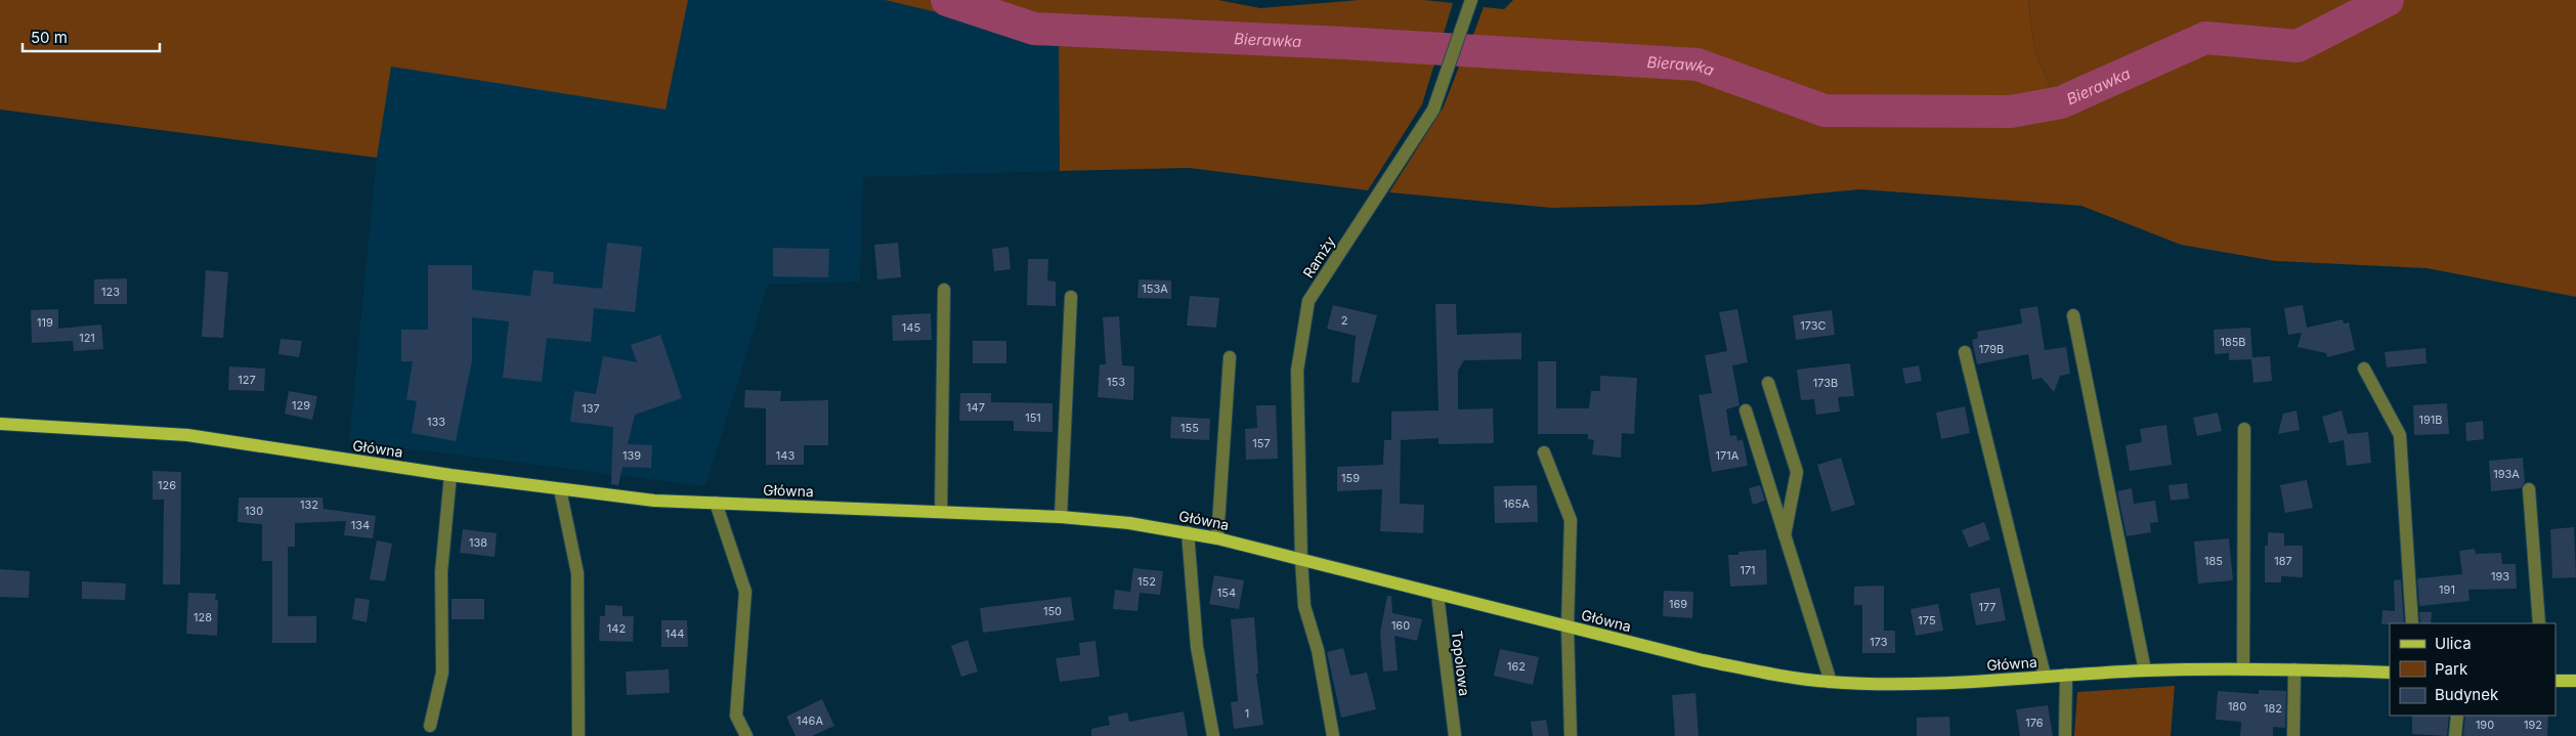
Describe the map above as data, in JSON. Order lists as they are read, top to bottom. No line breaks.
{"streets":{"main road":["Główna"],"street":["Ramży","Topolowa"]},"crossings":[["Ramży","Główna"],["Główna","Topolowa"]],"water":["Bierawka"],"house_numbers":["153A","123","2","119","173C","145","121","185B","179B","127","153","173B","129","147","137","151","191B","133","155","157","139","143","171A","193A","159","126","165A","132","130","134","138","185","187","171","193","152","191","154","169","177","150","128","175","160","142","144","173","162","180","182","1","146A","176","190","192"],"legend":["Ulica","Park","Budynek"],"scale_bar":"50 m"}
